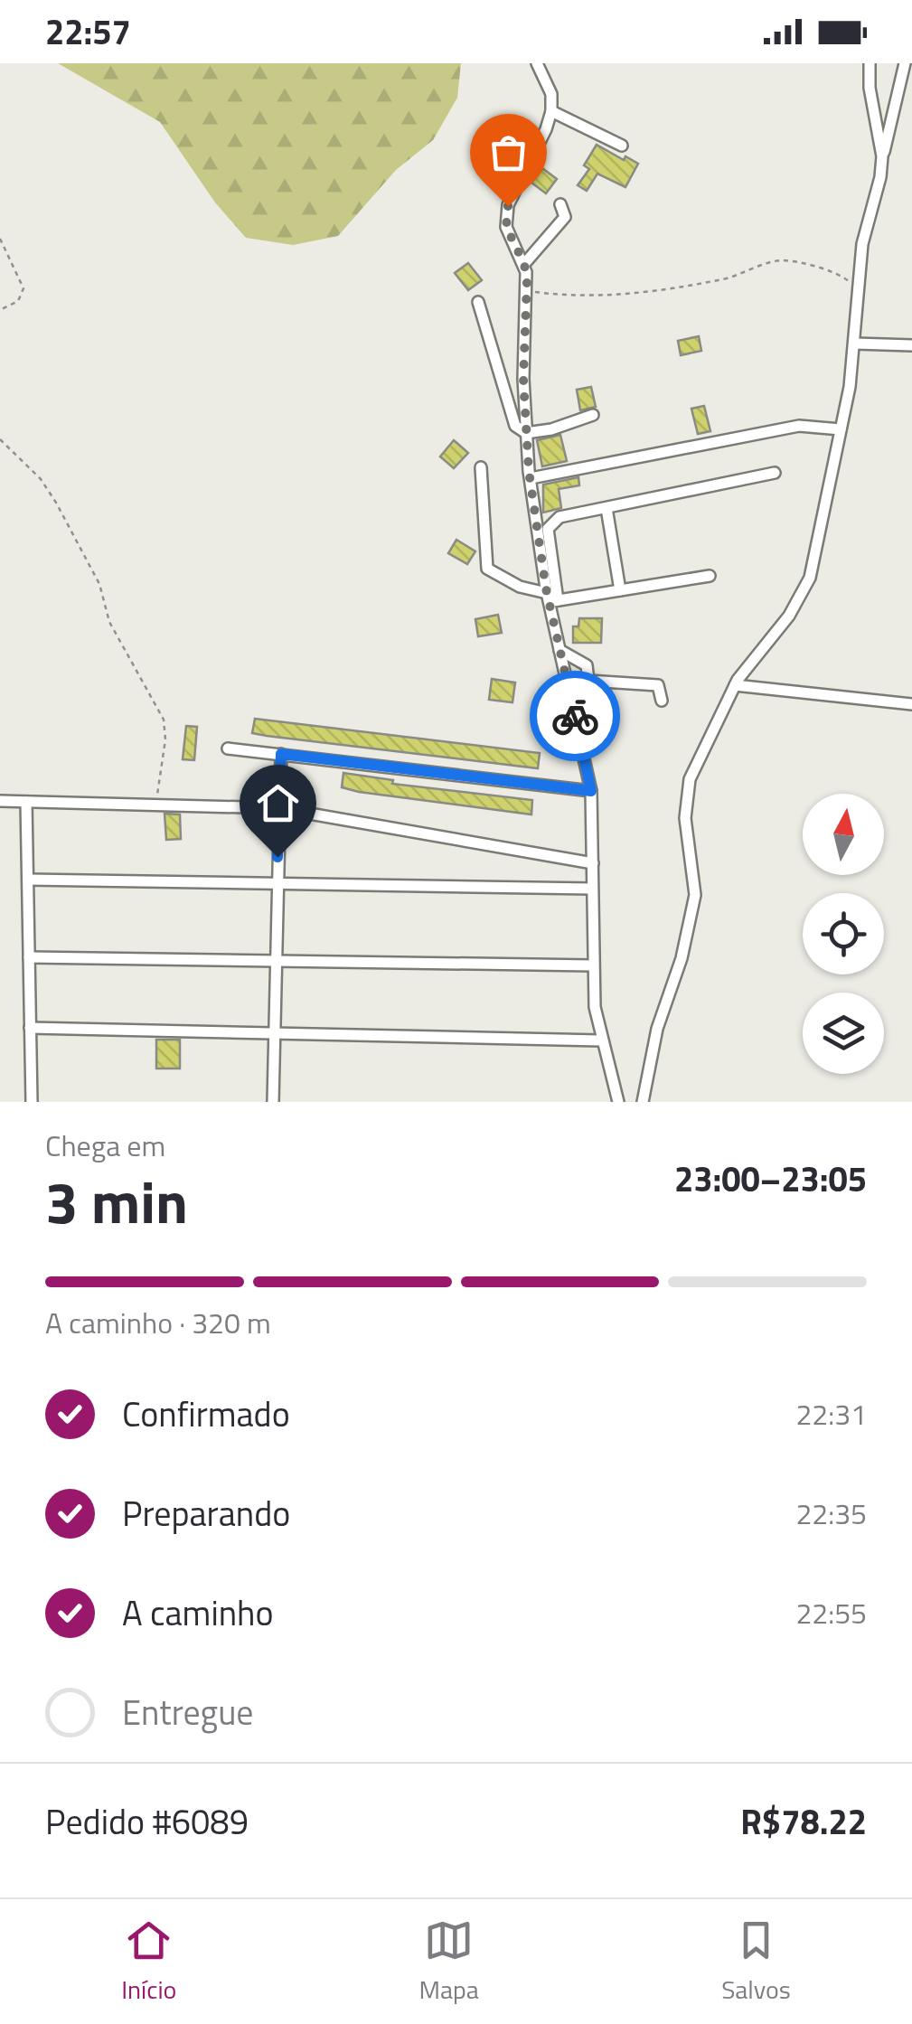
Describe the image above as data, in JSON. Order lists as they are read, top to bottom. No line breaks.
{"north":"top","page":{"status":"22:57","heading":["3 min","Chega em","23:00–23:05"],"panel":["Pedido #6089","R$78.22"],"bar":"A caminho · 320 m","list":[["Confirmado","22:31"],["Preparando","22:35"],["A caminho","22:55"],"Entregue"],"tabs":["Início","Mapa","Salvos"]}}
